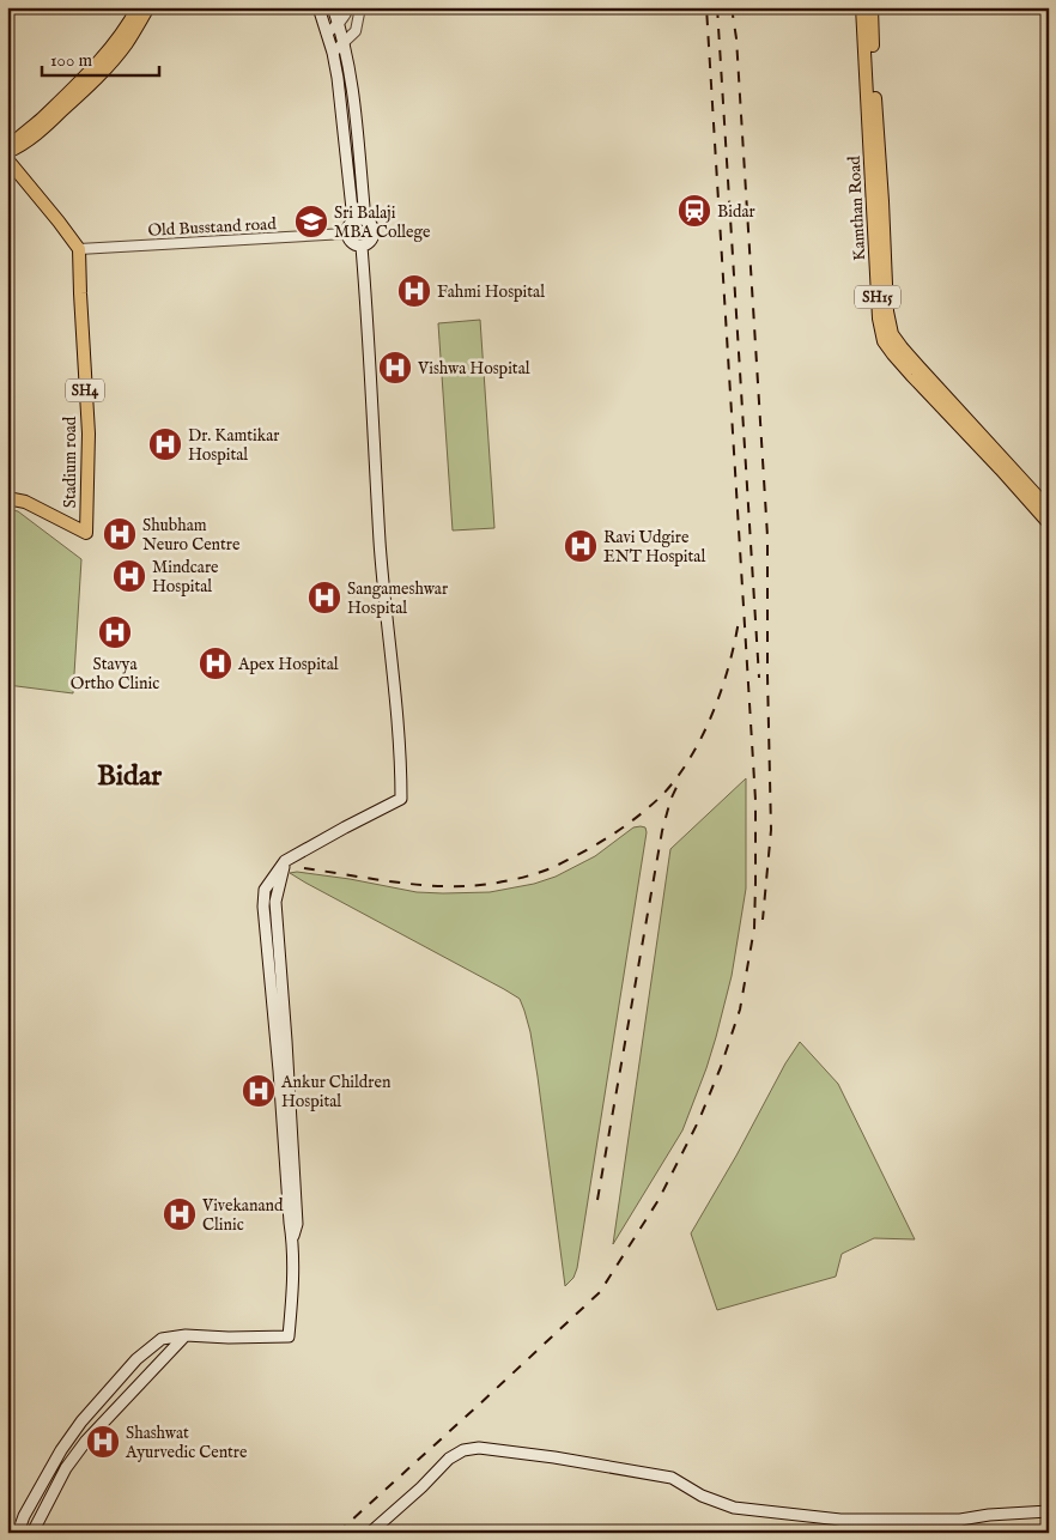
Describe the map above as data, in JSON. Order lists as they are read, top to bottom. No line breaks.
{"streets":{"main road":["Kamthan Road","SH15","SH4","Stadium road"],"street":["Old Busstand road"]},"crossings":[["Old Busstand road","Stadium road"]],"districts":["Bidar"],"places":{"station":["Bidar"],"school or university":["Sri Balaji MBA College"],"hospital":["Fahmi Hospital","Vishwa Hospital","Dr. Kamtikar Hospital","Shubham Neuro Centre","Ravi Udgire ENT Hospital","Mindcare Hospital","Sangameshwar Hospital","Stavya Ortho Clinic","Apex Hospital","Ankur Children Hospital","Vivekanand Clinic","Shashwat Ayurvedic Centre"]},"scale_bar":"100 m"}
